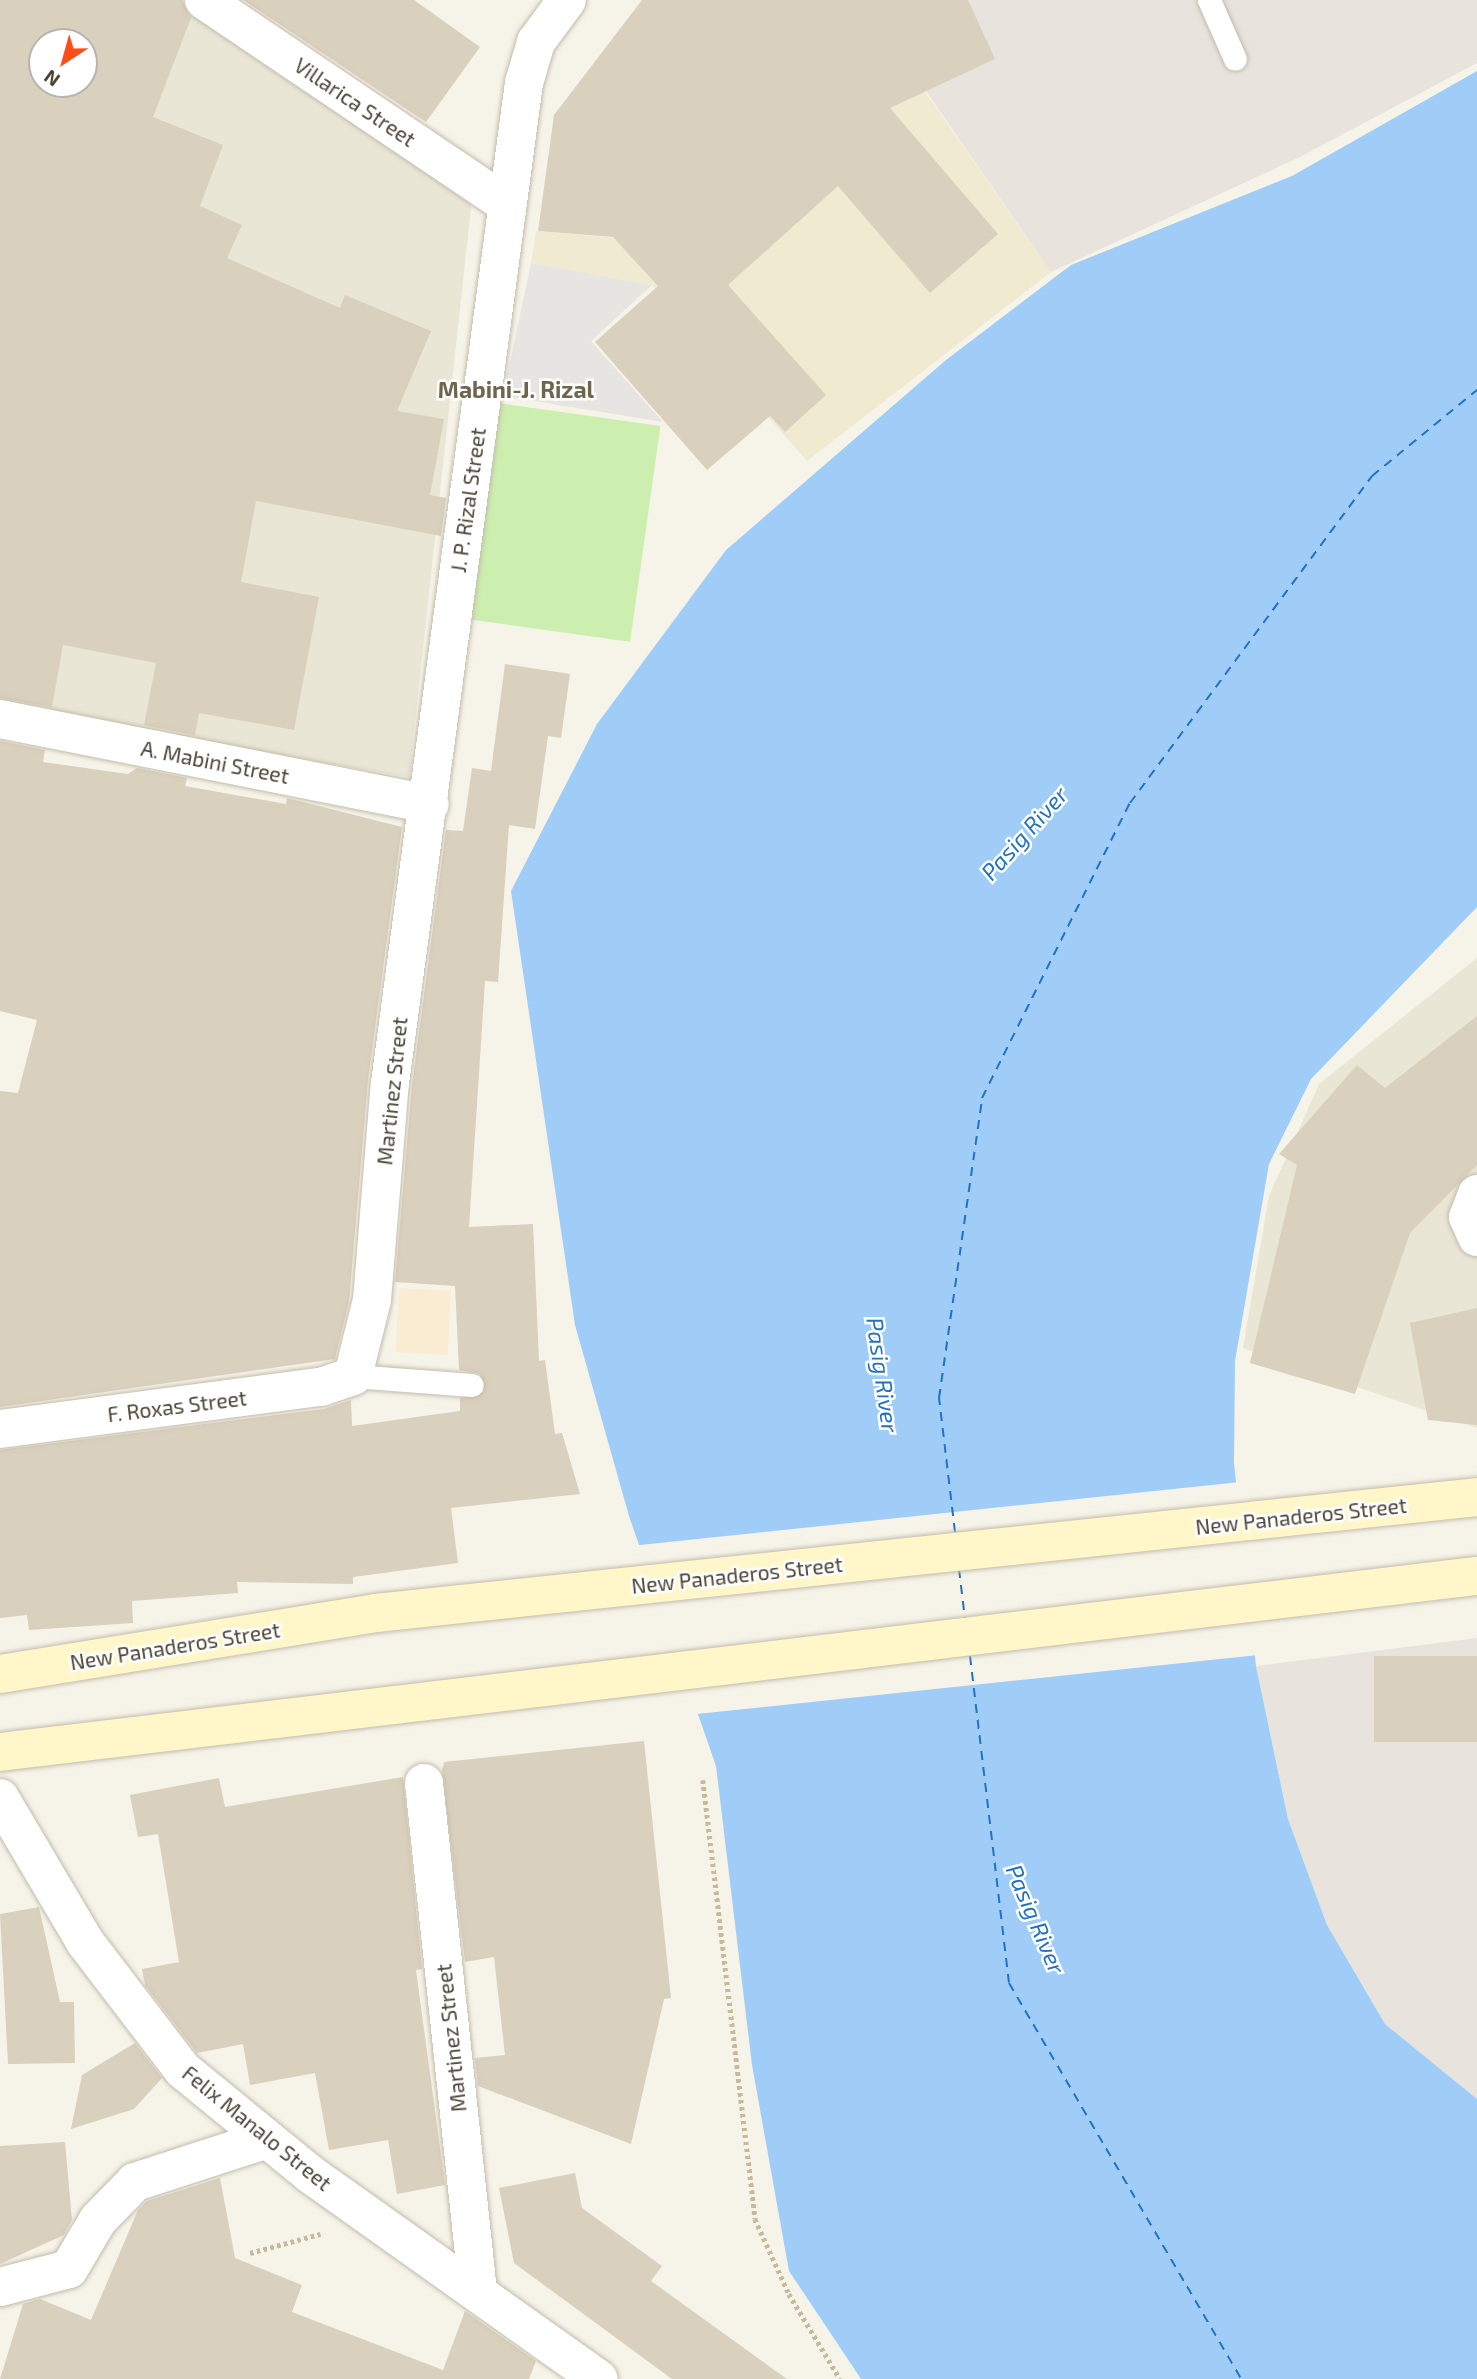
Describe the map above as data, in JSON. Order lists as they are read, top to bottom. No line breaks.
{"streets":{"main road":["New Panaderos Street"],"street":["Villarica Street","J. P. Rizal Street","A. Mabini Street","Martinez Street","F. Roxas Street","Felix Manalo Street"]},"crossings":[["Villarica Street","J. P. Rizal Street"],["J. P. Rizal Street","A. Mabini Street"],["J. P. Rizal Street","Martinez Street"],["A. Mabini Street","Martinez Street"],["Martinez Street","F. Roxas Street"],["Martinez Street","Felix Manalo Street"]],"districts":["Mabini-J. Rizal"],"water":["Pasig River"],"north":"bottom left"}
